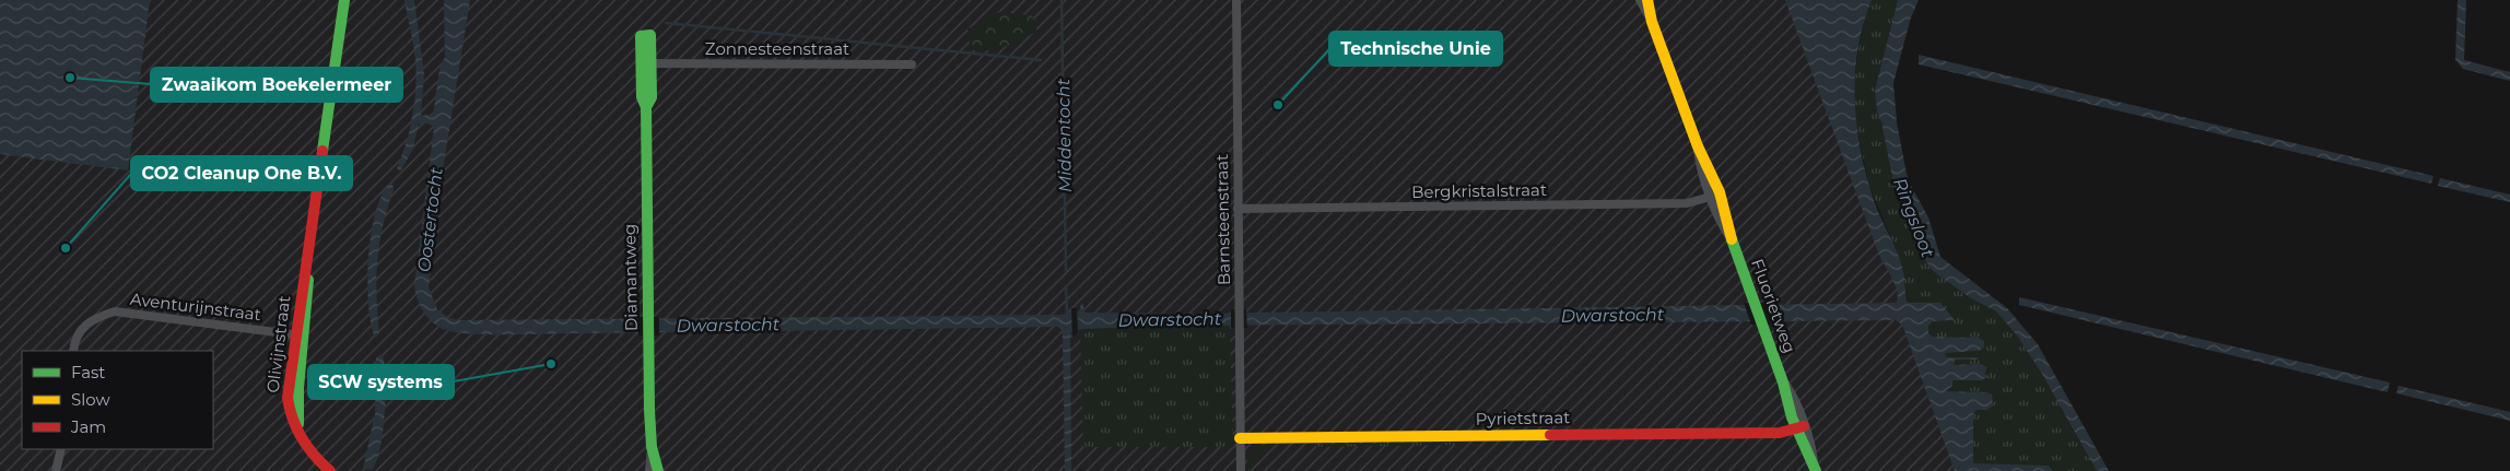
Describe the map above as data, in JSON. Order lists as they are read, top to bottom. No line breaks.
{"streets":{"street":["Zonnesteenstraat","Bergkristalstraat","Barnsteenstraat","Diamantweg","Fluorietweg","Aventurijnstraat","Olivijnstraat","Pyrietstraat"]},"crossings":[["Zonnesteenstraat","Diamantweg"],["Bergkristalstraat","Barnsteenstraat"],["Bergkristalstraat","Fluorietweg"],["Barnsteenstraat","Pyrietstraat"],["Fluorietweg","Pyrietstraat"],["Aventurijnstraat","Olivijnstraat"]],"water":["Middentocht","Ringsloot","Oostertocht","Dwarstocht"],"places":["Zwaaikom Boekelermeer","Technische Unie","CO2 Cleanup One B.V.","SCW systems"],"legend":["Fast","Slow","Jam"]}
